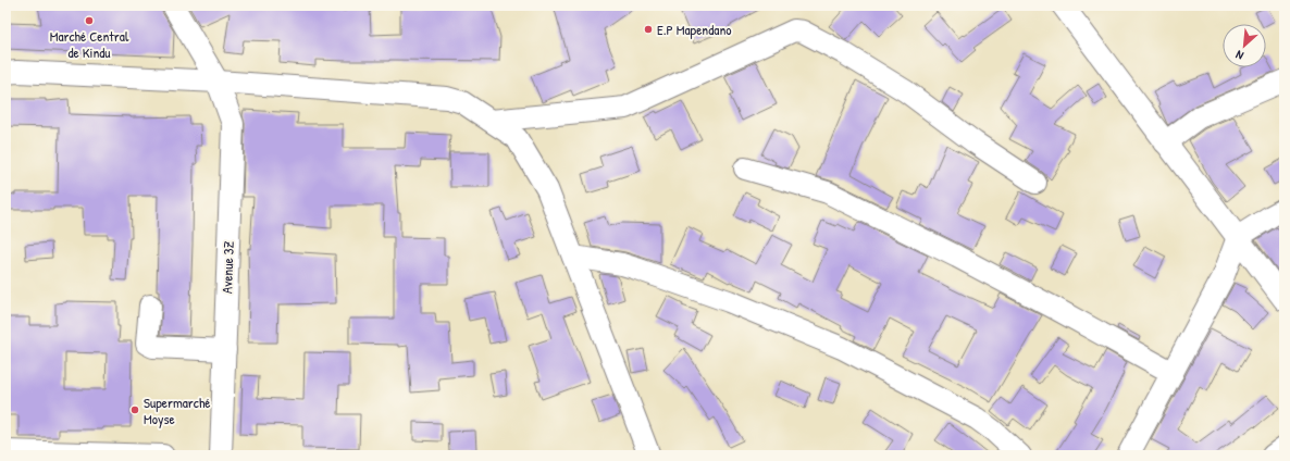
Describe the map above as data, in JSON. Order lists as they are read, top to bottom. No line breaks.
{"streets":{"street":["Avenue 3Z"]},"places":["Marché Central de Kindu","E.P Mapendano","Supermarché Moyse"],"north":"bottom left"}
